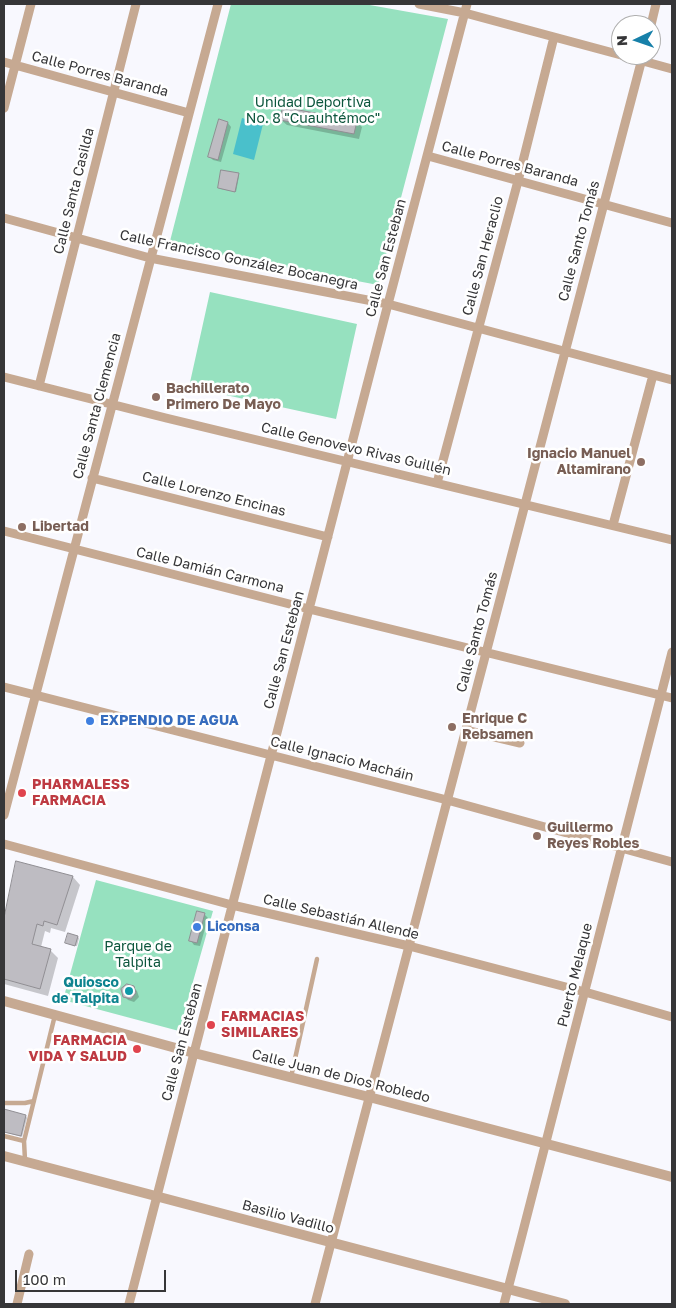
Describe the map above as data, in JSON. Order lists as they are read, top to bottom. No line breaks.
{"streets":{"street":["Calle Porres Baranda","Calle Santa Casilda","Calle Santo Tomás","Calle San Heraclio","Calle San Esteban","Calle Francisco González Bocanegra","Calle Santa Clemencia","Calle Genovevo Rivas Guillén","Calle Lorenzo Encinas","Calle Damián Carmona","Calle Ignacio Macháin","Calle Sebastián Allende","Puerto Melaque","Calle Juan de Dios Robledo","Basilio Vadillo"]},"crossings":[["Calle Porres Baranda","Calle Santa Casilda"],["Calle Porres Baranda","Calle Santo Tomás"],["Calle Porres Baranda","Calle San Heraclio"],["Calle Porres Baranda","Calle San Esteban"],["Calle Porres Baranda","Calle Santa Clemencia"],["Calle Santa Casilda","Calle Francisco González Bocanegra"],["Calle Santa Casilda","Calle Genovevo Rivas Guillén"],["Calle Santo Tomás","Calle Francisco González Bocanegra"],["Calle Santo Tomás","Calle Genovevo Rivas Guillén"],["Calle Santo Tomás","Calle Damián Carmona"],["Calle Santo Tomás","Calle Ignacio Macháin"],["Calle Santo Tomás","Calle Sebastián Allende"],["Calle Santo Tomás","Calle Juan de Dios Robledo"],["Calle Santo Tomás","Basilio Vadillo"],["Calle San Heraclio","Calle Francisco González Bocanegra"],["Calle San Heraclio","Calle Genovevo Rivas Guillén"],["Calle San Esteban","Calle Francisco González Bocanegra"],["Calle San Esteban","Calle Genovevo Rivas Guillén"],["Calle San Esteban","Calle Lorenzo Encinas"],["Calle San Esteban","Calle Damián Carmona"],["Calle San Esteban","Calle Ignacio Macháin"],["Calle San Esteban","Calle Sebastián Allende"],["Calle San Esteban","Calle Juan de Dios Robledo"],["Calle San Esteban","Basilio Vadillo"],["Calle Francisco González Bocanegra","Calle Santa Clemencia"],["Calle Santa Clemencia","Calle Genovevo Rivas Guillén"],["Calle Santa Clemencia","Calle Lorenzo Encinas"],["Calle Santa Clemencia","Calle Damián Carmona"],["Calle Santa Clemencia","Calle Ignacio Macháin"],["Calle Damián Carmona","Puerto Melaque"],["Calle Ignacio Macháin","Puerto Melaque"],["Calle Sebastián Allende","Puerto Melaque"],["Puerto Melaque","Calle Juan de Dios Robledo"],["Puerto Melaque","Basilio Vadillo"]],"parks":["Unidad Deportiva No. 8 \"Cuauhtémoc\"","Parque de Talpita"],"places":["Bachillerato Primero De Mayo","Ignacio Manuel Altamirano","Libertad","EXPENDIO DE AGUA","Enrique C Rebsamen","PHARMALESS FARMACIA","Guillermo Reyes Robles","Liconsa","Quiosco de Talpita","FARMACIAS SIMILARES","FARMACIA VIDA Y SALUD"],"scale_bar":"100 m","north":"left"}
